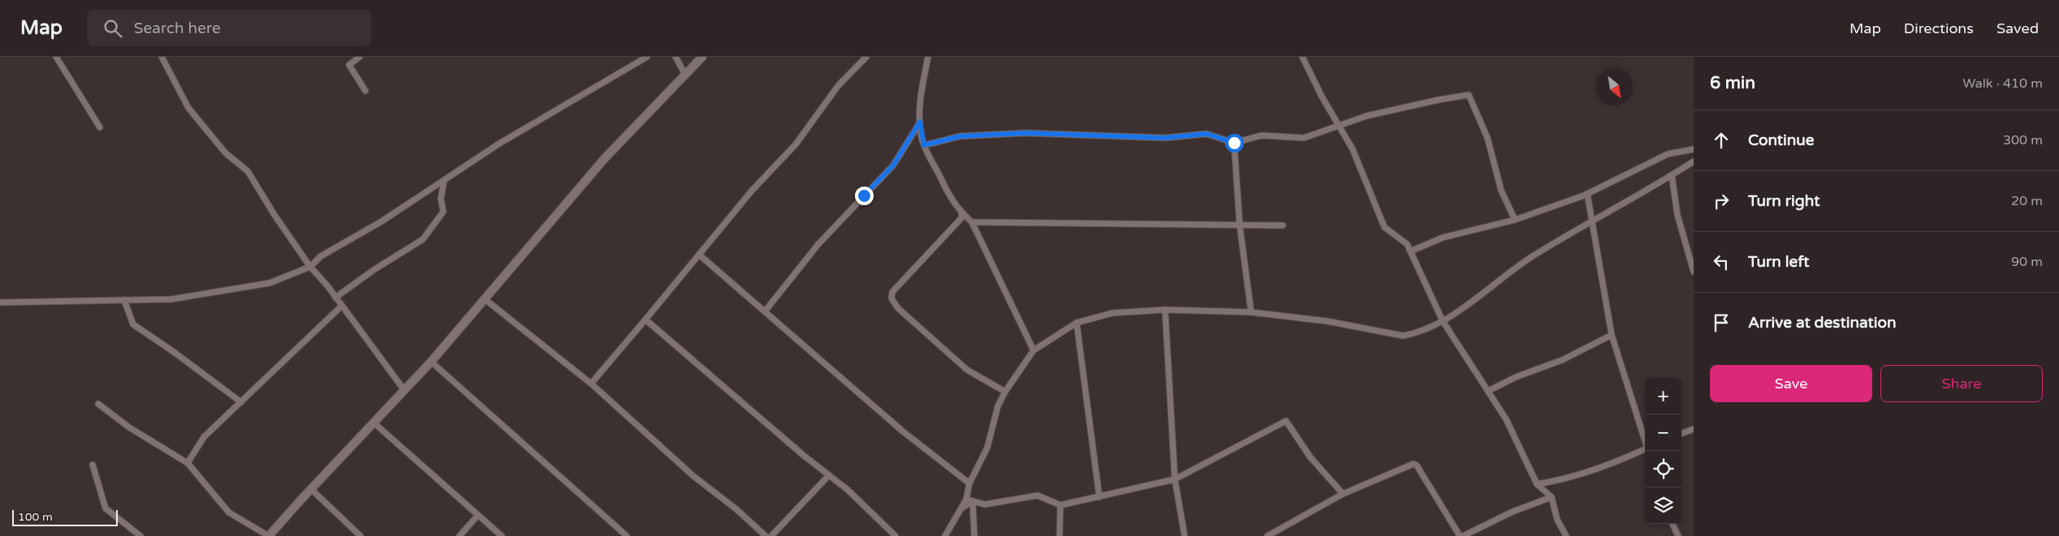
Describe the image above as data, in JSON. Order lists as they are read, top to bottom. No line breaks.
{"scale_bar":"100 m","north":"bottom right","page":{"header":"Map","search":"Search here","nav":["Map","Directions","Saved"],"heading":["6 min","Walk · 410 m"],"list":[["Continue","300 m"],["Turn right","20 m"],["Turn left","90 m"],"Arrive at destination"],"buttons":["Save","Share"],"map_buttons":["+","−"],"scale":"100 m"}}
